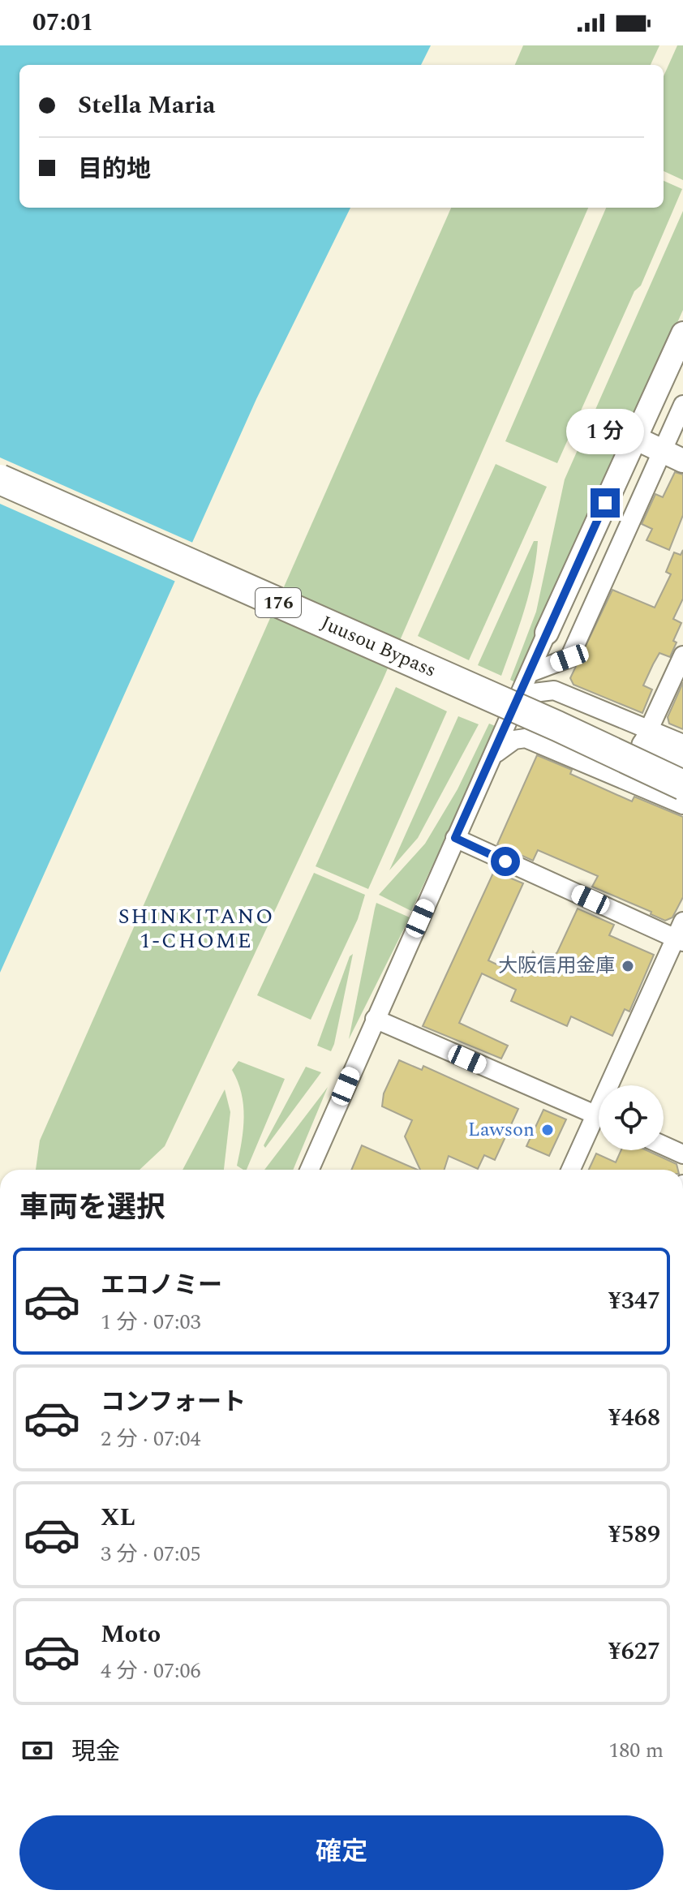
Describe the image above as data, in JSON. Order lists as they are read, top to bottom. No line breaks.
{"streets":{"highway":["176","Juusou Bypass"]},"crossings":[["176","Juusou Bypass"]],"districts":["SHINKITANO 1-CHOME"],"places":["大阪信用金庫","Lawson"],"page":{"status":"07:01","banner":["Stella Maria","目的地"],"bubble":"1 分","heading":"車両を選択","list":[{"name":"エコノミー","note":"1 分 · 07:03","value":"¥347"},{"name":"コンフォート","note":"2 分 · 07:04","value":"¥468"},{"name":"XL","note":"3 分 · 07:05","value":"¥589"},{"name":"Moto","note":"4 分 · 07:06","value":"¥627"}],"pay":["現金","180 m"],"buttons":"確定"}}
